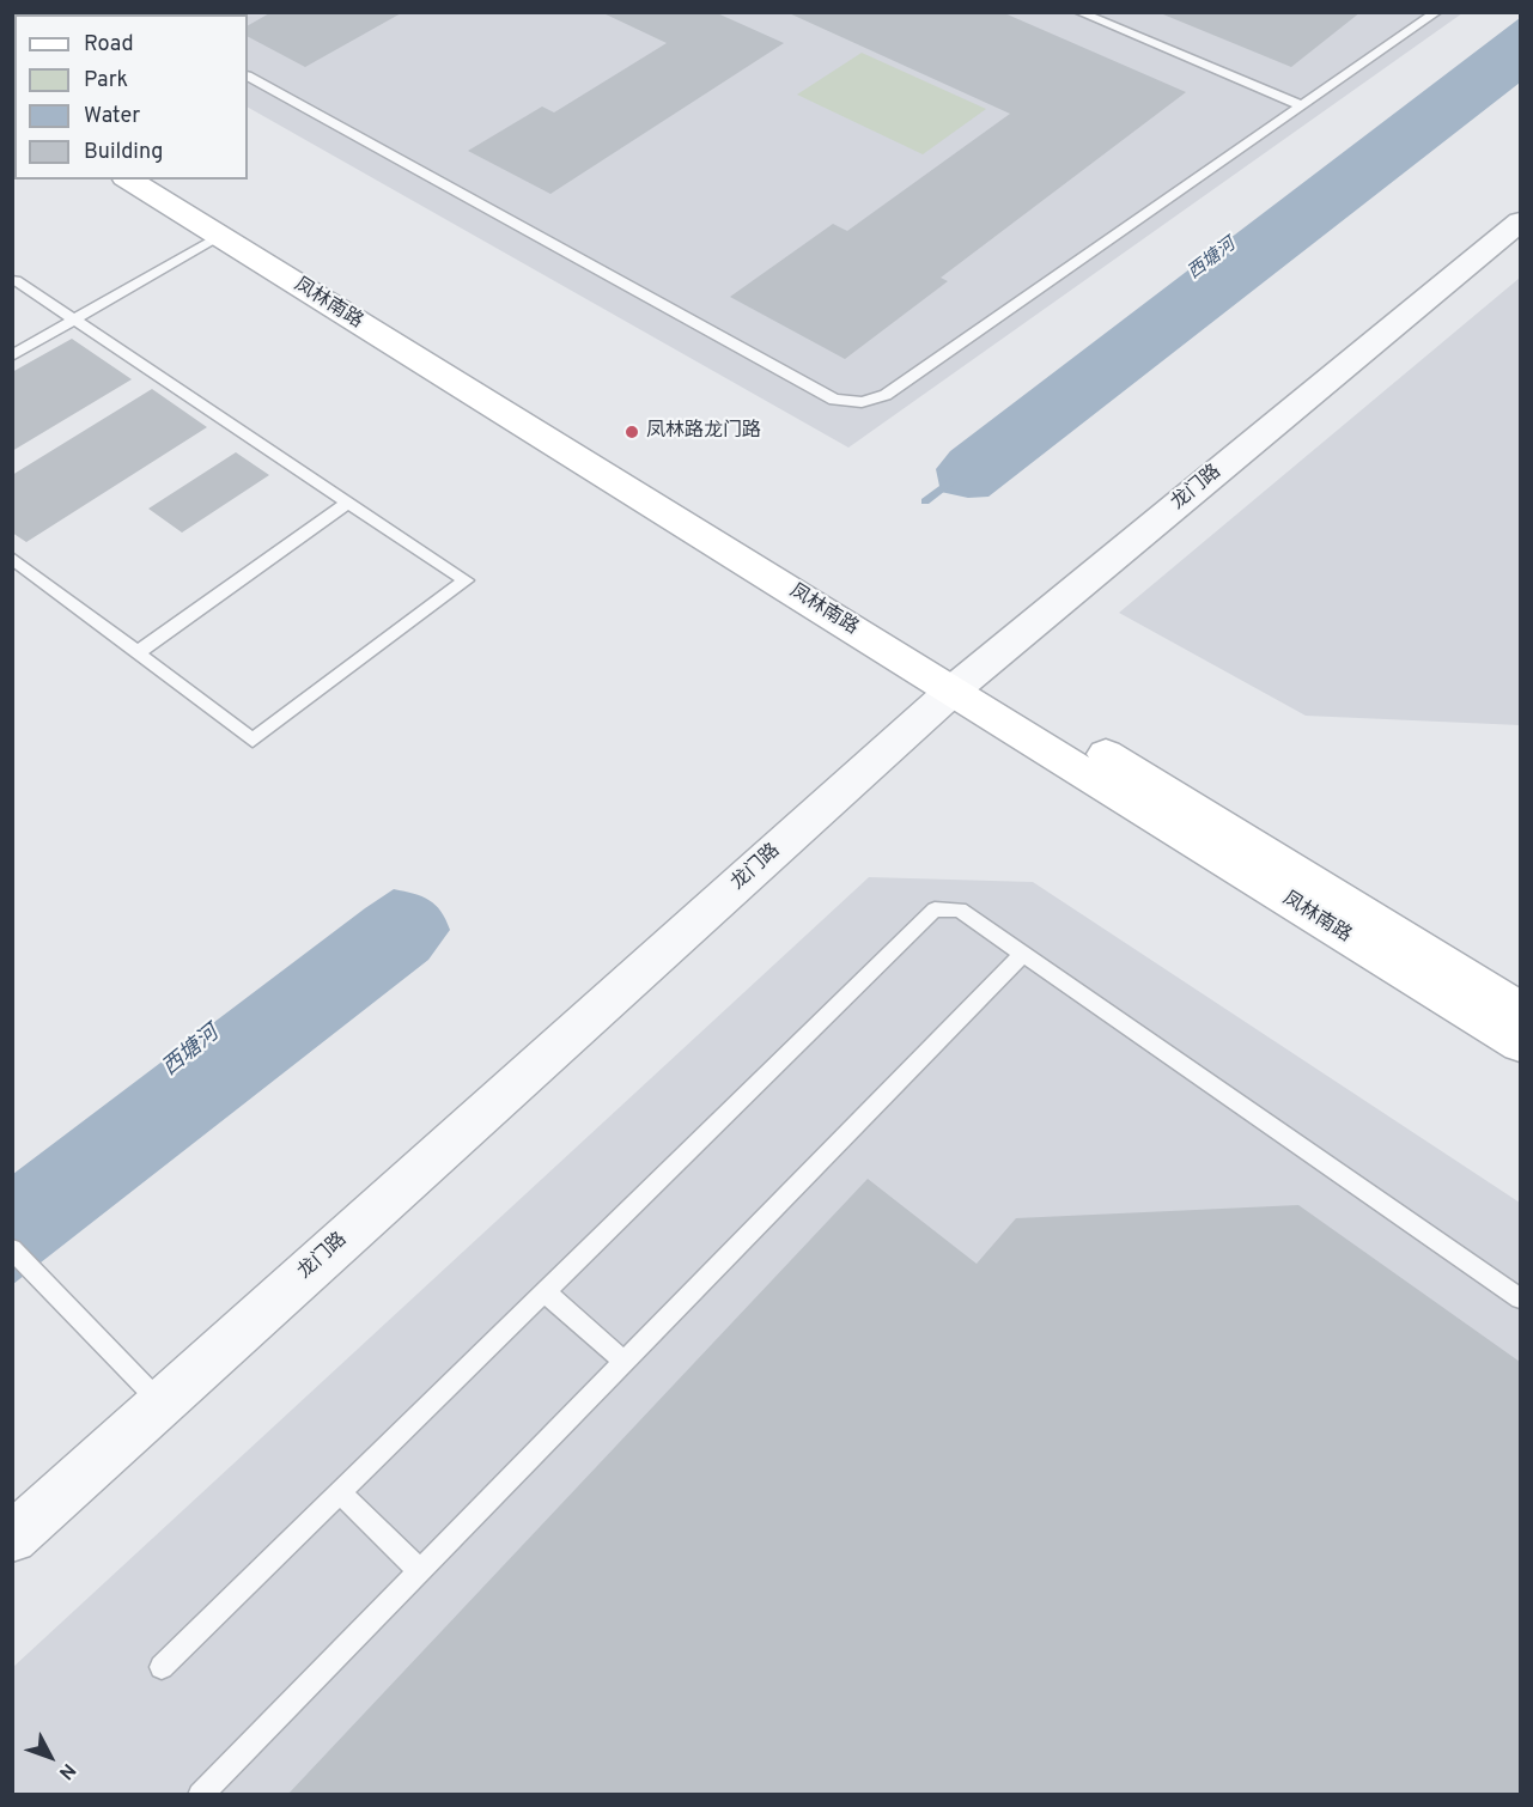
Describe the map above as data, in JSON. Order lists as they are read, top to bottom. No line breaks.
{"streets":{"main road":["凤林南路"],"street":["龙门路"]},"crossings":[["凤林南路","龙门路"]],"water":["西塘河"],"places":["凤林路龙门路"],"legend":["Road","Park","Water","Building"],"north":"bottom right"}
